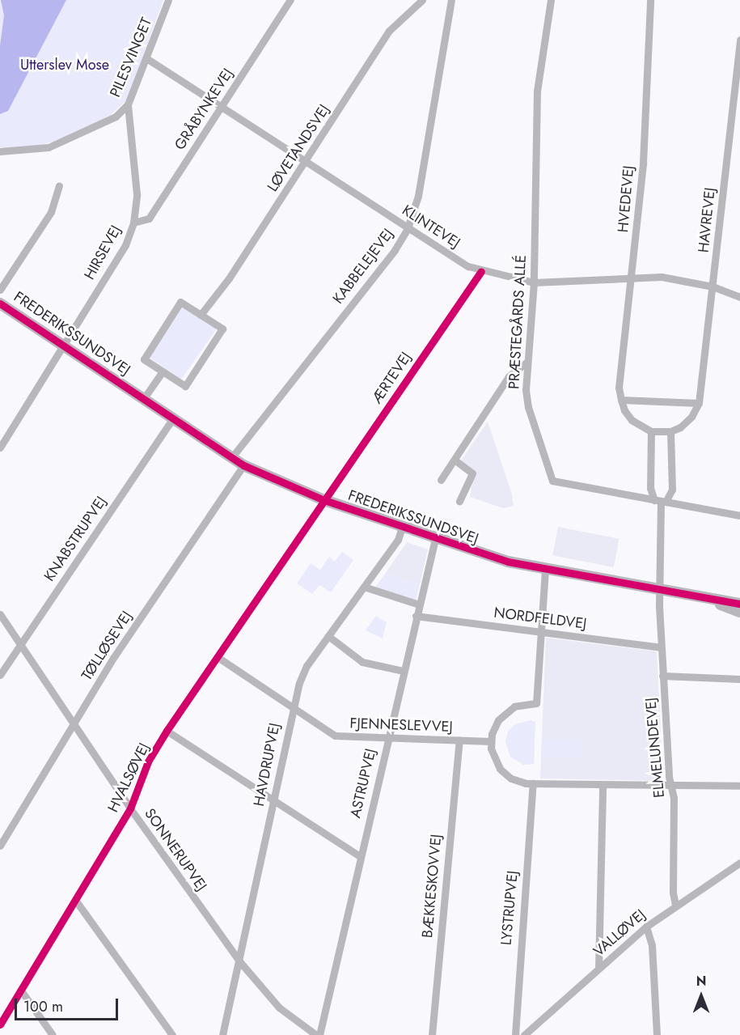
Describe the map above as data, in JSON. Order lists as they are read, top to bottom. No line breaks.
{"streets":{"main road":["FREDERIKSSUNDSVEJ"],"street":["PILESVINGET","GRÅBYNKEVEJ","LØVETANDSVEJ","HVEDEVEJ","HAVREVEJ","KLINTEVEJ","HIRSEVEJ","KABBELEJEVEJ","PRÆSTEGÅRDS ALLÉ","ÆRTEVEJ","KNABSTRUPVEJ","NORDFELDVEJ","TØLLØSEVEJ","FJENNESLEVVEJ","ELMELUNDEVEJ","HAVDRUPVEJ","HVALSØVEJ","ASTRUPVEJ","SONNERUPVEJ","BÆKKESKOVVEJ","LYSTRUPVEJ","VALLØVEJ"]},"crossings":[["PILESVINGET","KLINTEVEJ"],["PILESVINGET","HIRSEVEJ"],["GRÅBYNKEVEJ","KLINTEVEJ"],["GRÅBYNKEVEJ","HIRSEVEJ"],["LØVETANDSVEJ","KLINTEVEJ"],["HVEDEVEJ","KLINTEVEJ"],["HAVREVEJ","KLINTEVEJ"],["KLINTEVEJ","KABBELEJEVEJ"],["KLINTEVEJ","PRÆSTEGÅRDS ALLÉ"],["KLINTEVEJ","ÆRTEVEJ"],["HIRSEVEJ","FREDERIKSSUNDSVEJ"],["KABBELEJEVEJ","FREDERIKSSUNDSVEJ"],["PRÆSTEGÅRDS ALLÉ","ELMELUNDEVEJ"],["FREDERIKSSUNDSVEJ","ÆRTEVEJ"],["FREDERIKSSUNDSVEJ","KNABSTRUPVEJ"],["FREDERIKSSUNDSVEJ","TØLLØSEVEJ"],["FREDERIKSSUNDSVEJ","ELMELUNDEVEJ"],["FREDERIKSSUNDSVEJ","HAVDRUPVEJ"],["FREDERIKSSUNDSVEJ","HVALSØVEJ"],["FREDERIKSSUNDSVEJ","ASTRUPVEJ"],["ÆRTEVEJ","HVALSØVEJ"],["KNABSTRUPVEJ","SONNERUPVEJ"],["NORDFELDVEJ","ELMELUNDEVEJ"],["NORDFELDVEJ","ASTRUPVEJ"],["TØLLØSEVEJ","SONNERUPVEJ"],["FJENNESLEVVEJ","HAVDRUPVEJ"],["FJENNESLEVVEJ","HVALSØVEJ"],["FJENNESLEVVEJ","ASTRUPVEJ"],["FJENNESLEVVEJ","BÆKKESKOVVEJ"],["ELMELUNDEVEJ","VALLØVEJ"],["HAVDRUPVEJ","SONNERUPVEJ"],["HVALSØVEJ","SONNERUPVEJ"],["ASTRUPVEJ","SONNERUPVEJ"]],"parks":["Utterslev Mose"],"scale_bar":"100 m","north":"top"}
